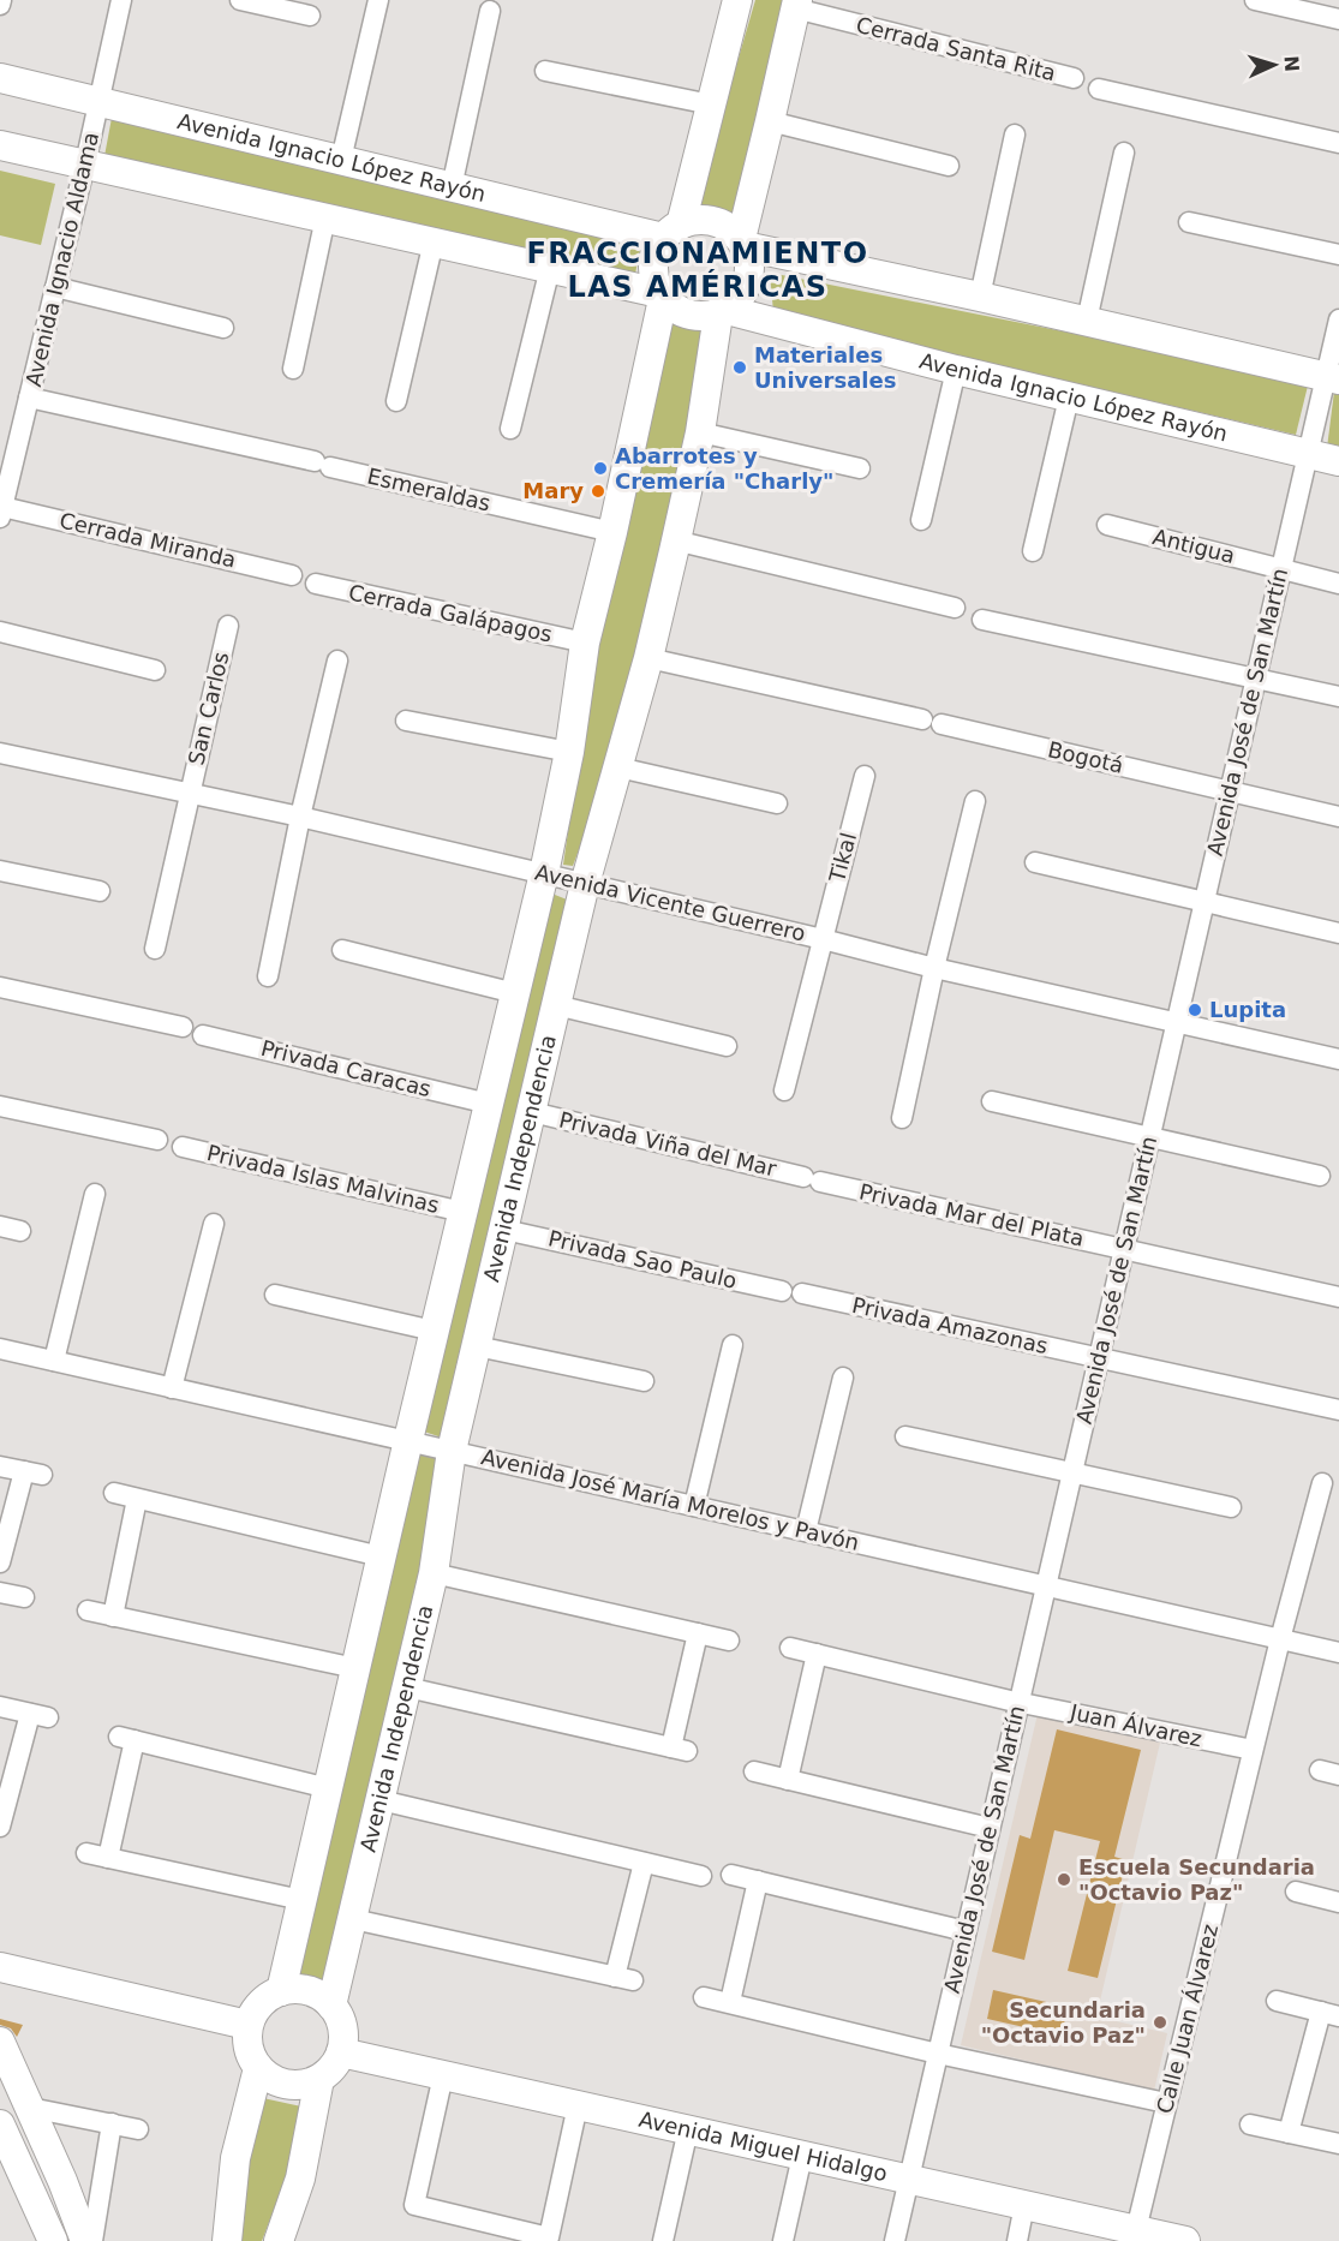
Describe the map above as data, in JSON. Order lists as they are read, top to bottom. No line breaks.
{"streets":{"main road":["Avenida Ignacio López Rayón","Avenida Independencia","Avenida Miguel Hidalgo"],"street":["Cerrada Santa Rita","Avenida Ignacio Aldama","Esmeraldas","Cerrada Miranda","Antigua","Cerrada Galápagos","San Carlos","Avenida José de San Martín","Bogotá","Tikal","Avenida Vicente Guerrero","Privada Caracas","Privada Viña del Mar","Privada Islas Malvinas","Privada Mar del Plata","Privada Sao Paulo","Privada Amazonas","Avenida José María Morelos y Pavón","Juan Álvarez","Calle Juan Álvarez"]},"crossings":[["Avenida Ignacio López Rayón","Avenida Ignacio Aldama"],["Avenida Ignacio López Rayón","Avenida José de San Martín"],["Avenida Ignacio López Rayón","Avenida Independencia"],["Avenida Ignacio Aldama","Esmeraldas"],["Avenida Ignacio Aldama","Cerrada Miranda"],["Esmeraldas","Avenida Independencia"],["Antigua","Avenida José de San Martín"],["Cerrada Galápagos","Avenida Independencia"],["San Carlos","Avenida Vicente Guerrero"],["Avenida José de San Martín","Bogotá"],["Avenida José de San Martín","Avenida Vicente Guerrero"],["Avenida José de San Martín","Privada Mar del Plata"],["Avenida José de San Martín","Privada Amazonas"],["Avenida José de San Martín","Avenida José María Morelos y Pavón"],["Avenida José de San Martín","Juan Álvarez"],["Avenida José de San Martín","Avenida Miguel Hidalgo"],["Bogotá","Avenida Independencia"],["Tikal","Avenida Vicente Guerrero"],["Avenida Vicente Guerrero","Avenida Independencia"],["Privada Caracas","Avenida Independencia"],["Privada Viña del Mar","Avenida Independencia"],["Privada Viña del Mar","Privada Mar del Plata"],["Avenida Independencia","Privada Islas Malvinas"],["Avenida Independencia","Privada Sao Paulo"],["Avenida Independencia","Avenida José María Morelos y Pavón"],["Avenida Independencia","Avenida Miguel Hidalgo"],["Privada Sao Paulo","Privada Amazonas"],["Avenida José María Morelos y Pavón","Calle Juan Álvarez"],["Juan Álvarez","Calle Juan Álvarez"],["Calle Juan Álvarez","Avenida Miguel Hidalgo"]],"districts":["FRACCIONAMIENTO LAS AMÉRICAS"],"places":["Materiales Universales","Abarrotes y Cremería \"Charly\"","Mary","Lupita","Escuela Secundaria \"Octavio Paz\"","Secundaria \"Octavio Paz\""],"north":"right"}
